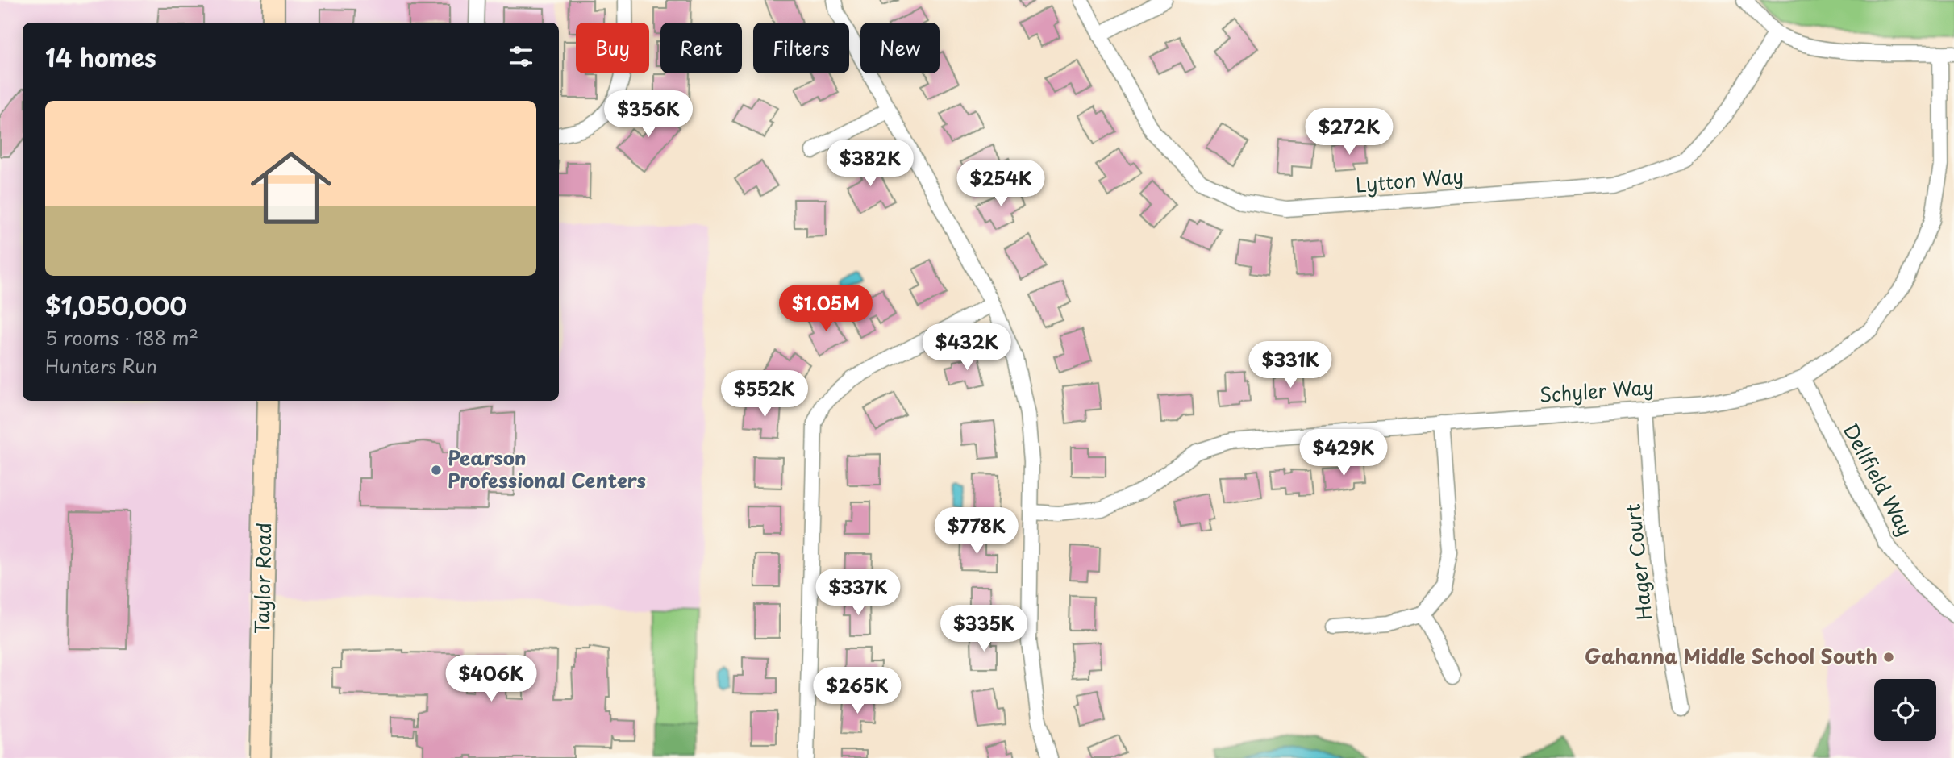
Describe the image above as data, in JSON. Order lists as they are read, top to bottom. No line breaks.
{"streets":{"main road":["Taylor Road"],"street":["Lytton Way","Schyler Way","Dellfield Way","Hager Court"]},"crossings":[["Schyler Way","Dellfield Way"],["Schyler Way","Hager Court"]],"places":["Pearson Professional Centers","Gahanna Middle School South"],"page":{"chip":["Buy","Rent","Filters","New"],"heading":"14 homes","price":["$356K","$272K","$382K","$254K","$1.05M","$432K","$331K","$552K","$429K","$778K","$337K","$335K","$406K","$265K"],"list":[{"name":"$1,050,000","note":"5 rooms · 188 m² · Hunters Run"}]}}
